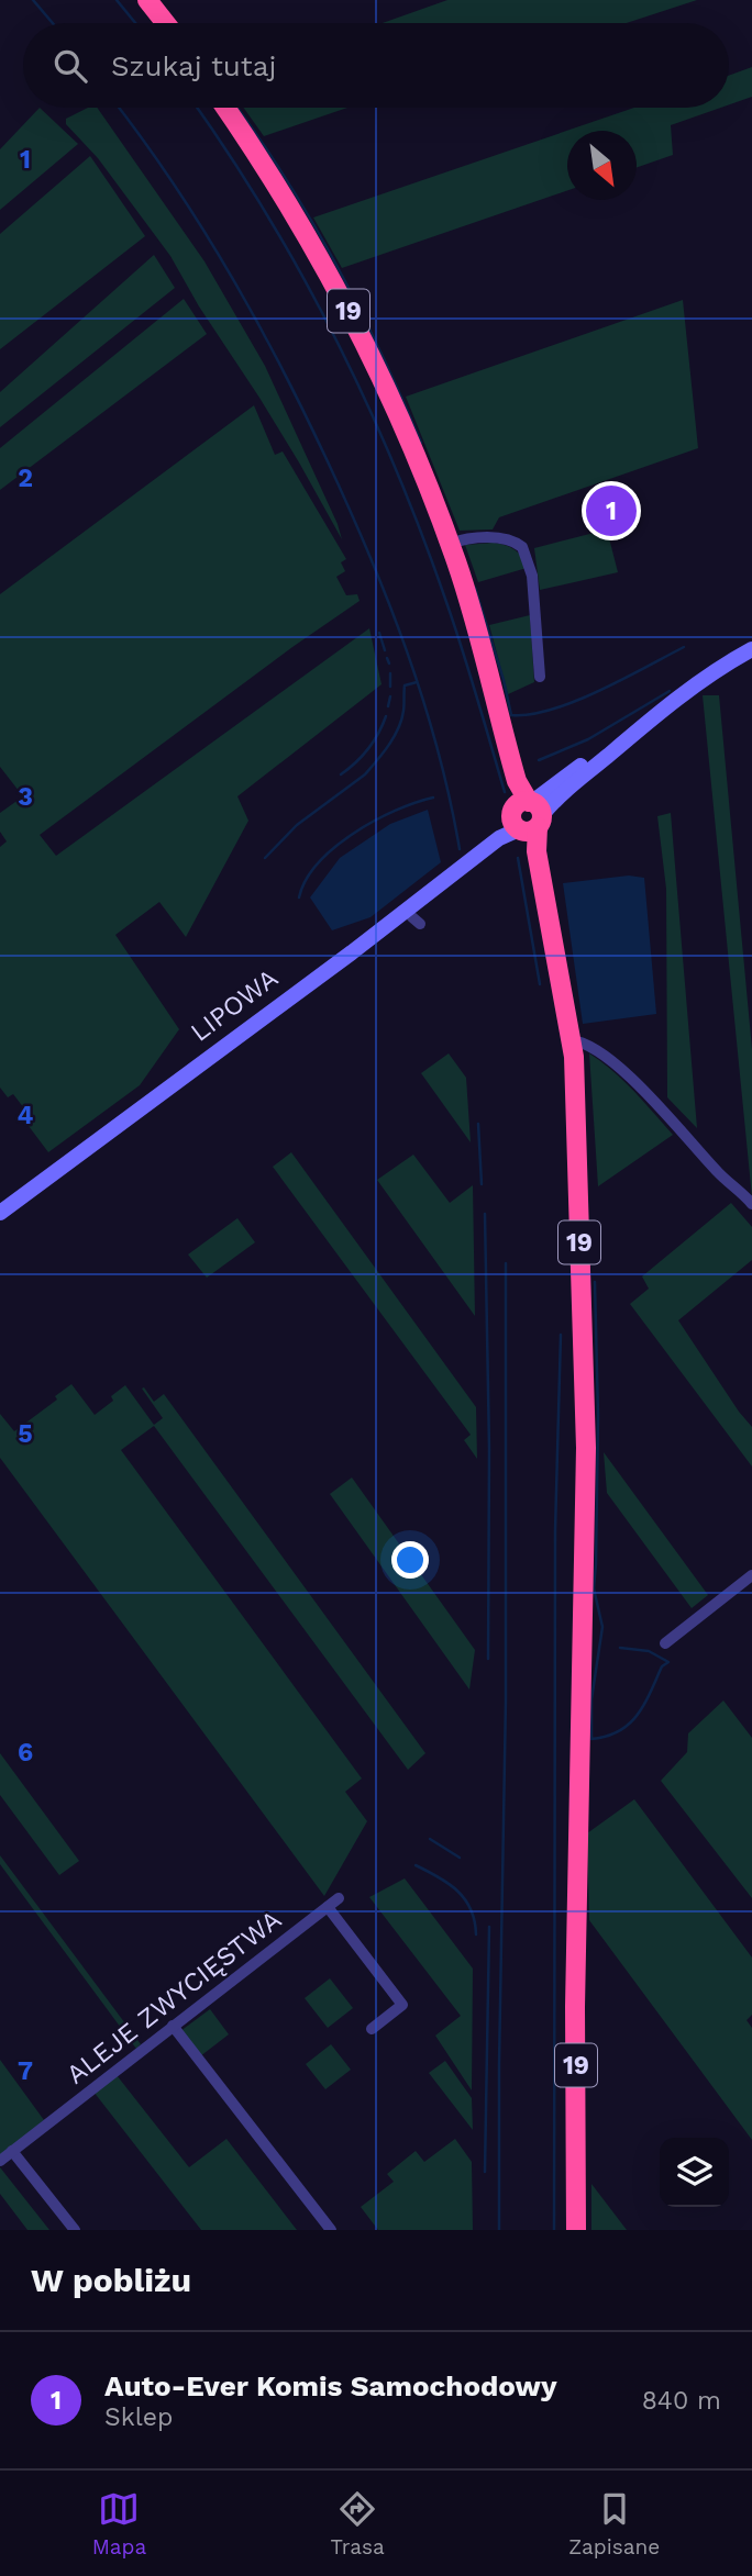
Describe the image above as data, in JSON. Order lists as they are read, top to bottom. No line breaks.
{"streets":{"highway":["19"],"street":["LIPOWA","ALEJE ZWYCIĘSTWA"]},"crossings":[["19","LIPOWA"]],"north":"bottom right","page":{"search":"Szukaj tutaj","pins":"1","heading":"W pobliżu","list":[{"mark":"1","name":"Auto-Ever Komis Samochodowy","note":"Sklep","value":"840 m"}],"nav":["Mapa","Trasa","Zapisane"]},"grid":{"rows":["1","2","3","4","5","6","7"]}}
